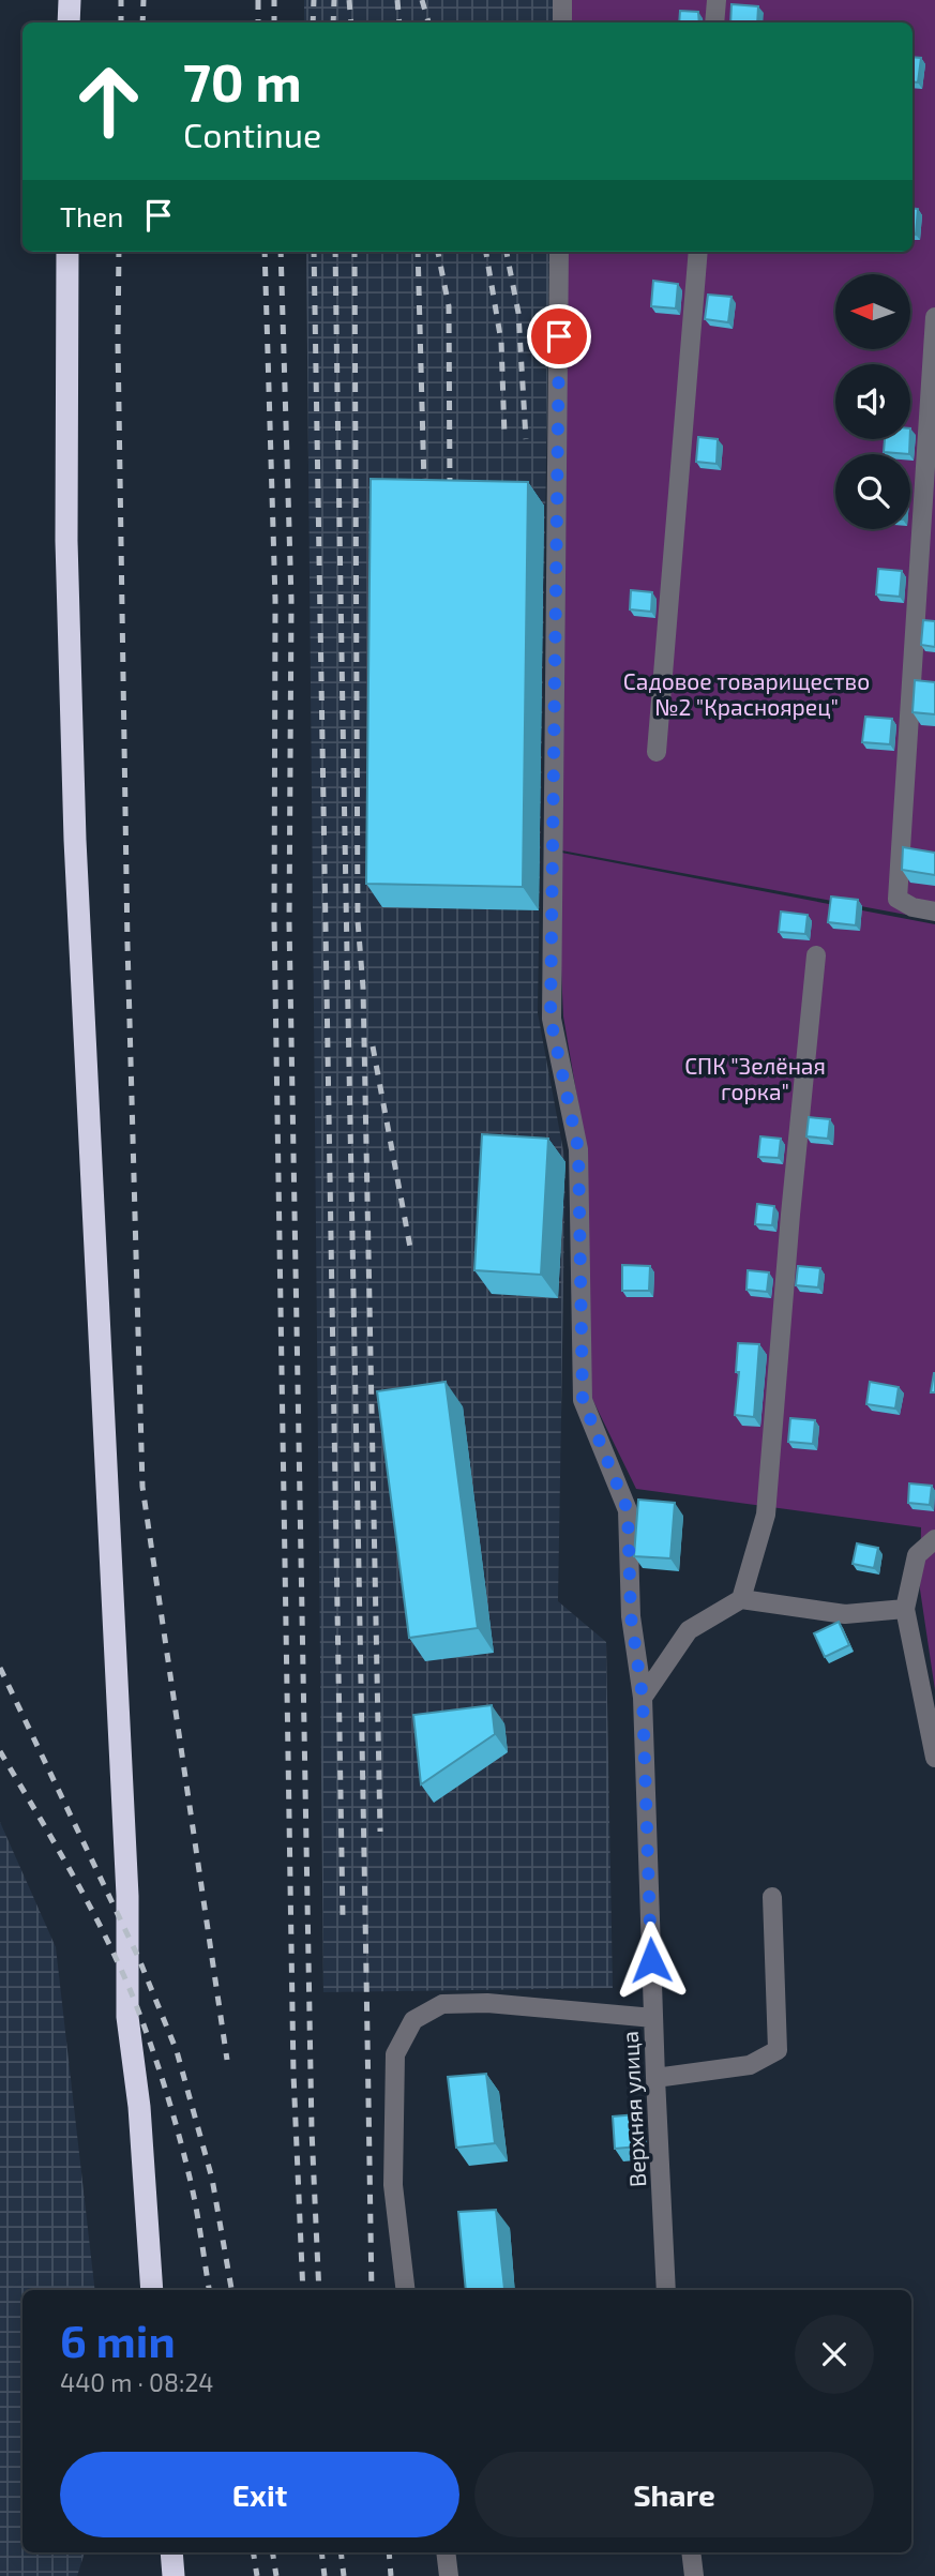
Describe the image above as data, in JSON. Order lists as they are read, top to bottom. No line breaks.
{"streets":{"street":["Верхняя улица"]},"parks":["Садовое товарищество №2 \"Красноярец\"","СПК \"Зелёная горка\""],"north":"left","page":{"turn":["70 m","Continue"],"then":"Then","heading":["6 min","440 m · 08:24"],"buttons":["Exit","Share"]}}
